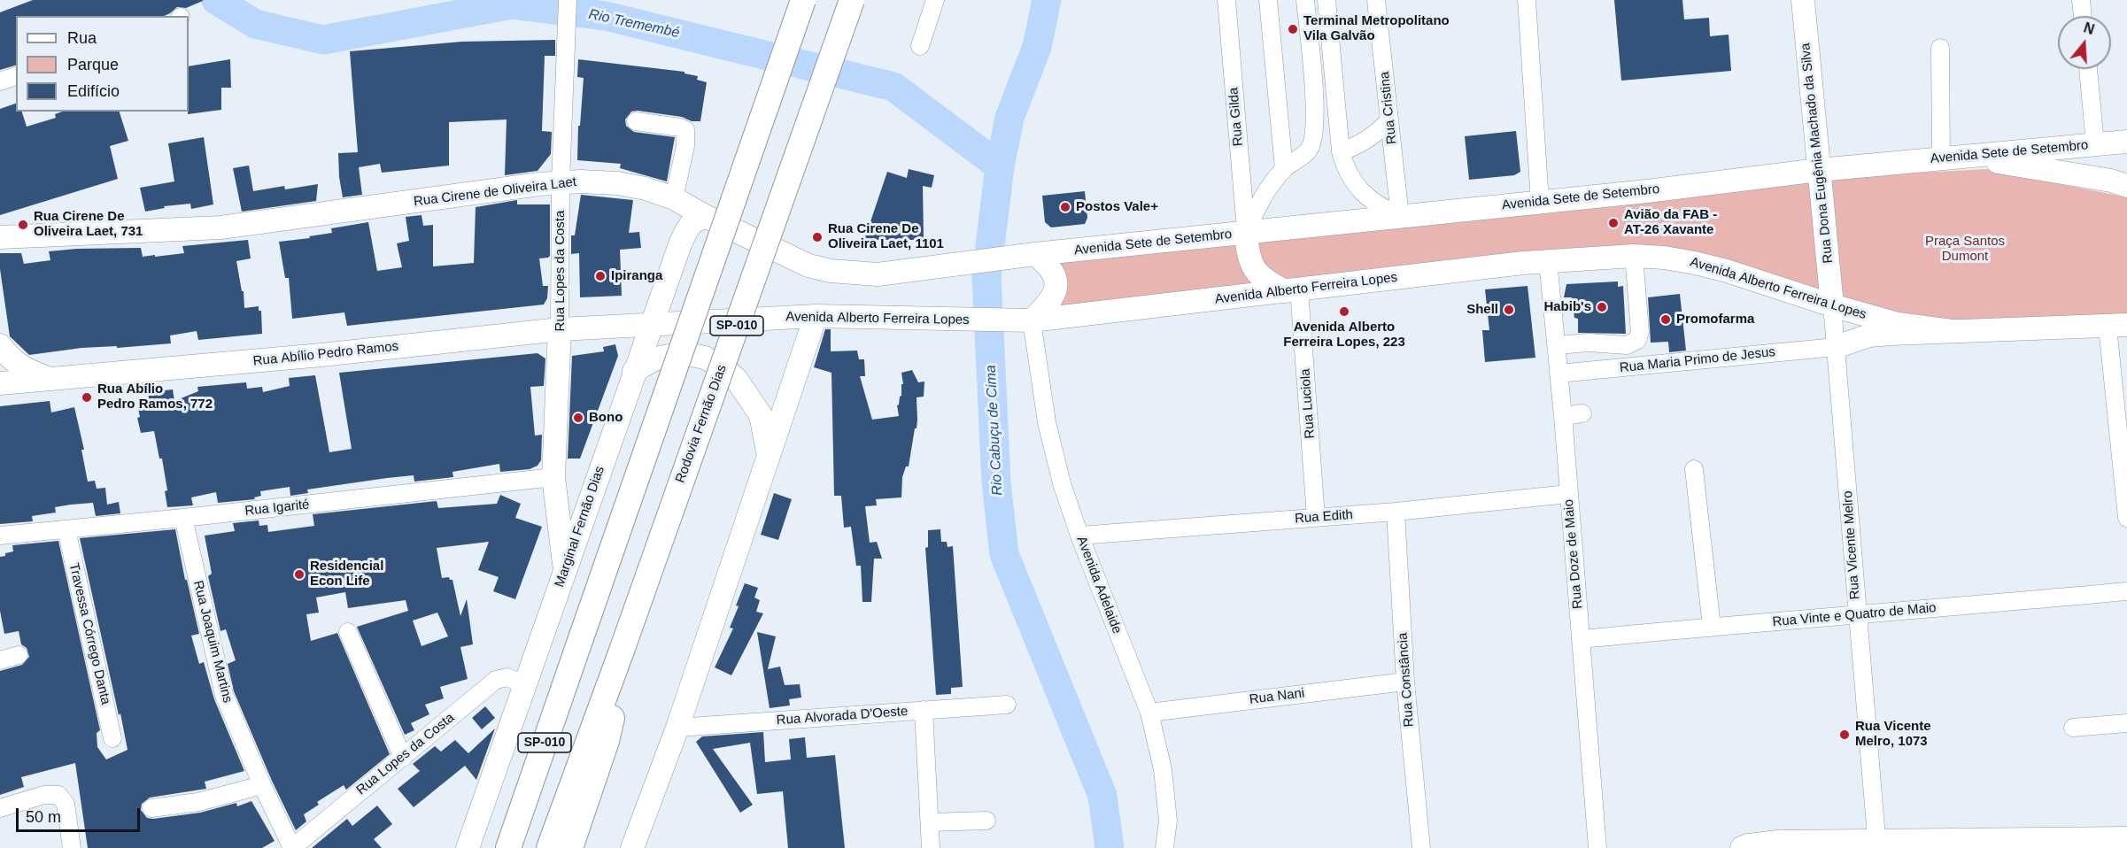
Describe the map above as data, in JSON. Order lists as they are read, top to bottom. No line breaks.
{"streets":{"highway":["SP-010","Rodovia Fernão Dias"],"main road":["Avenida Sete de Setembro","Rua Dona Eugênia Machado da Silva","Rua Cirene de Oliveira Laet","Rua Lopes da Costa","Avenida Alberto Ferreira Lopes","Rua Abílio Pedro Ramos","Marginal Fernão Dias"],"street":["Rua Cristina","Rua Gilda","Rua Maria Primo de Jesus","Rua Luciola","Rua Igarité","Rua Edith","Rua Vicente Melro","Rua Doze de Maio","Avenida Adelaide","Rua Vinte e Quatro de Maio","Travessa Córrego Danta","Rua Joaquim Martins","Rua Constância","Rua Nani","Rua Alvorada D'Oeste"]},"crossings":[["Rua Cristina","Avenida Sete de Setembro"],["Rua Gilda","Avenida Sete de Setembro"],["Avenida Sete de Setembro","Rua Dona Eugênia Machado da Silva"],["Avenida Sete de Setembro","Rua Cirene de Oliveira Laet"],["Rua Dona Eugênia Machado da Silva","Avenida Alberto Ferreira Lopes"],["Rua Dona Eugênia Machado da Silva","Rua Vicente Melro"],["Rua Cirene de Oliveira Laet","Rua Lopes da Costa"],["Rua Cirene de Oliveira Laet","Marginal Fernão Dias"],["Rua Lopes da Costa","Rua Abílio Pedro Ramos"],["Rua Lopes da Costa","Rua Igarité"],["Rua Lopes da Costa","Marginal Fernão Dias"],["Rua Lopes da Costa","Rua Joaquim Martins"],["Avenida Alberto Ferreira Lopes","Rua Abílio Pedro Ramos"],["Avenida Alberto Ferreira Lopes","Rua Luciola"],["Avenida Alberto Ferreira Lopes","Marginal Fernão Dias"],["Avenida Alberto Ferreira Lopes","Rua Vicente Melro"],["Avenida Alberto Ferreira Lopes","Rua Doze de Maio"],["Avenida Alberto Ferreira Lopes","Avenida Adelaide"],["Rua Abílio Pedro Ramos","Marginal Fernão Dias"],["Rua Maria Primo de Jesus","Rua Vicente Melro"],["Rua Maria Primo de Jesus","Rua Doze de Maio"],["Rua Luciola","Rua Edith"],["Rua Igarité","Travessa Córrego Danta"],["Rua Igarité","Rua Joaquim Martins"],["Rua Edith","Rua Doze de Maio"],["Rua Edith","Avenida Adelaide"],["Rua Edith","Rua Constância"],["Rua Vicente Melro","Rua Vinte e Quatro de Maio"],["Rua Doze de Maio","Rua Vinte e Quatro de Maio"],["Avenida Adelaide","Rua Nani"],["Rua Constância","Rua Nani"]],"water":["Rio Tremembé","Rio Cabuçu de Cima"],"parks":["Praça Santos Dumont"],"places":["Terminal Metropolitano Vila Galvão","Postos Vale+","Avião da FAB - AT-26 Xavante","Rua Cirene De Oliveira Laet, 731","Rua Cirene De Oliveira Laet, 1101","Ipiranga","Habib's","Shell","Avenida Alberto Ferreira Lopes, 223","Promofarma","Rua Abílio Pedro Ramos, 772","Bono","Residencial Econ Life","Rua Vicente Melro, 1073"],"legend":["Rua","Parque","Edifício"],"scale_bar":"50 m","north":"top"}
